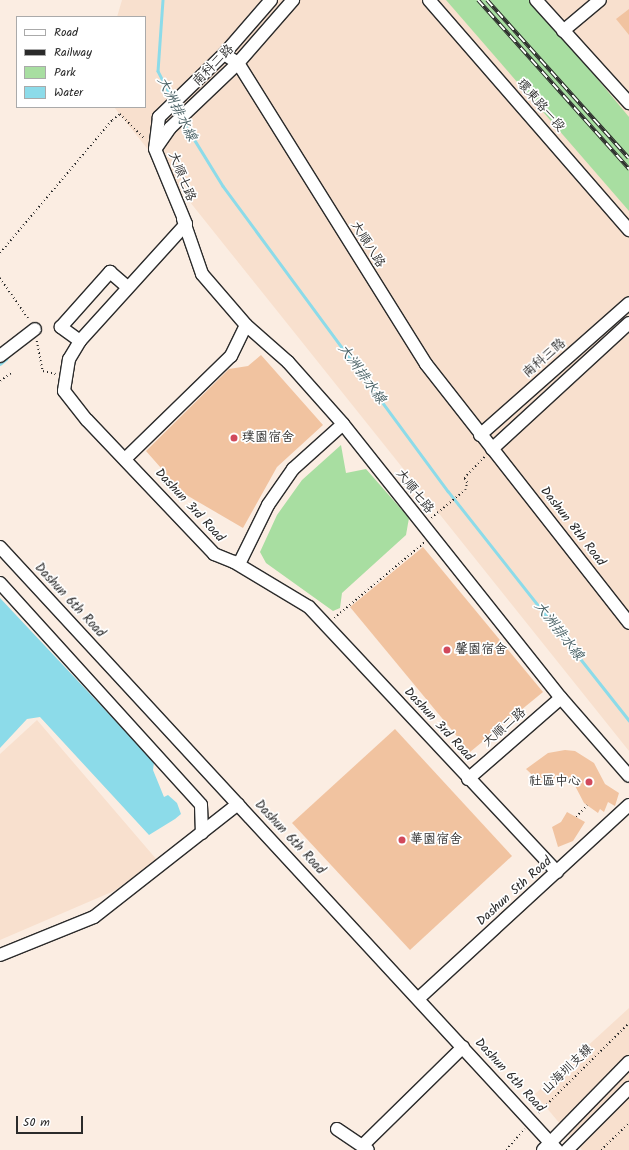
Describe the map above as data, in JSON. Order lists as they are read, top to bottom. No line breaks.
{"streets":{"street":["南科二路","環東路一段","大順七路","大順八路","南科三路","Dashun 3rd Road","Dashun 8th Road","Dashun 6th Road","大順二路","Dashun 5th Road"],"path":["山海圳支線"]},"crossings":[["南科二路","大順七路"],["南科二路","大順八路"],["大順七路","Dashun 3rd Road"],["大順七路","大順二路"],["大順八路","南科三路"],["大順八路","Dashun 8th Road"],["Dashun 3rd Road","大順二路"],["Dashun 3rd Road","Dashun 5th Road"],["Dashun 6th Road","Dashun 5th Road"]],"water":["大洲排水線"],"places":["璞園宿舍","馨園宿舍","社區中心","華園宿舍"],"legend":["Road","Railway","Park","Water"],"scale_bar":"50 m"}
